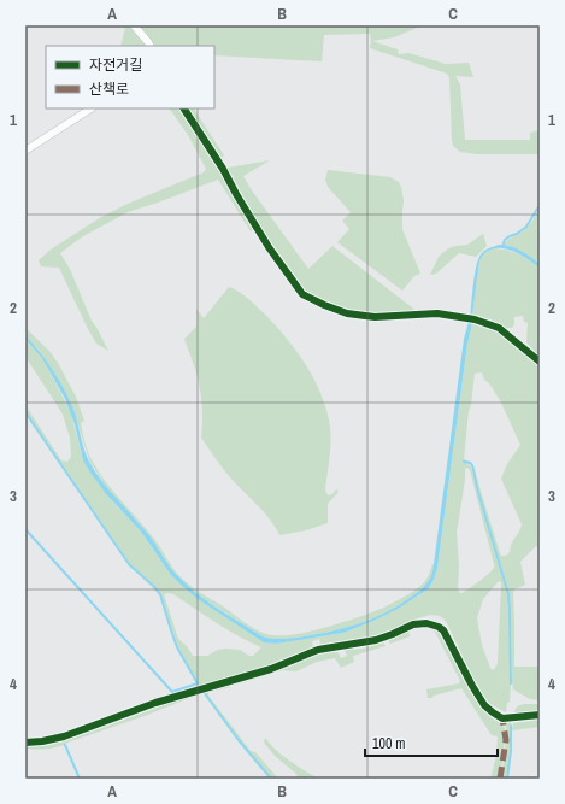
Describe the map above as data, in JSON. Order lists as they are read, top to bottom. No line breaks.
{"legend":["자전거길","산책로"],"scale_bar":"100 m","grid":{"columns":["A","B","C"],"rows":["1","2","3","4"]}}
